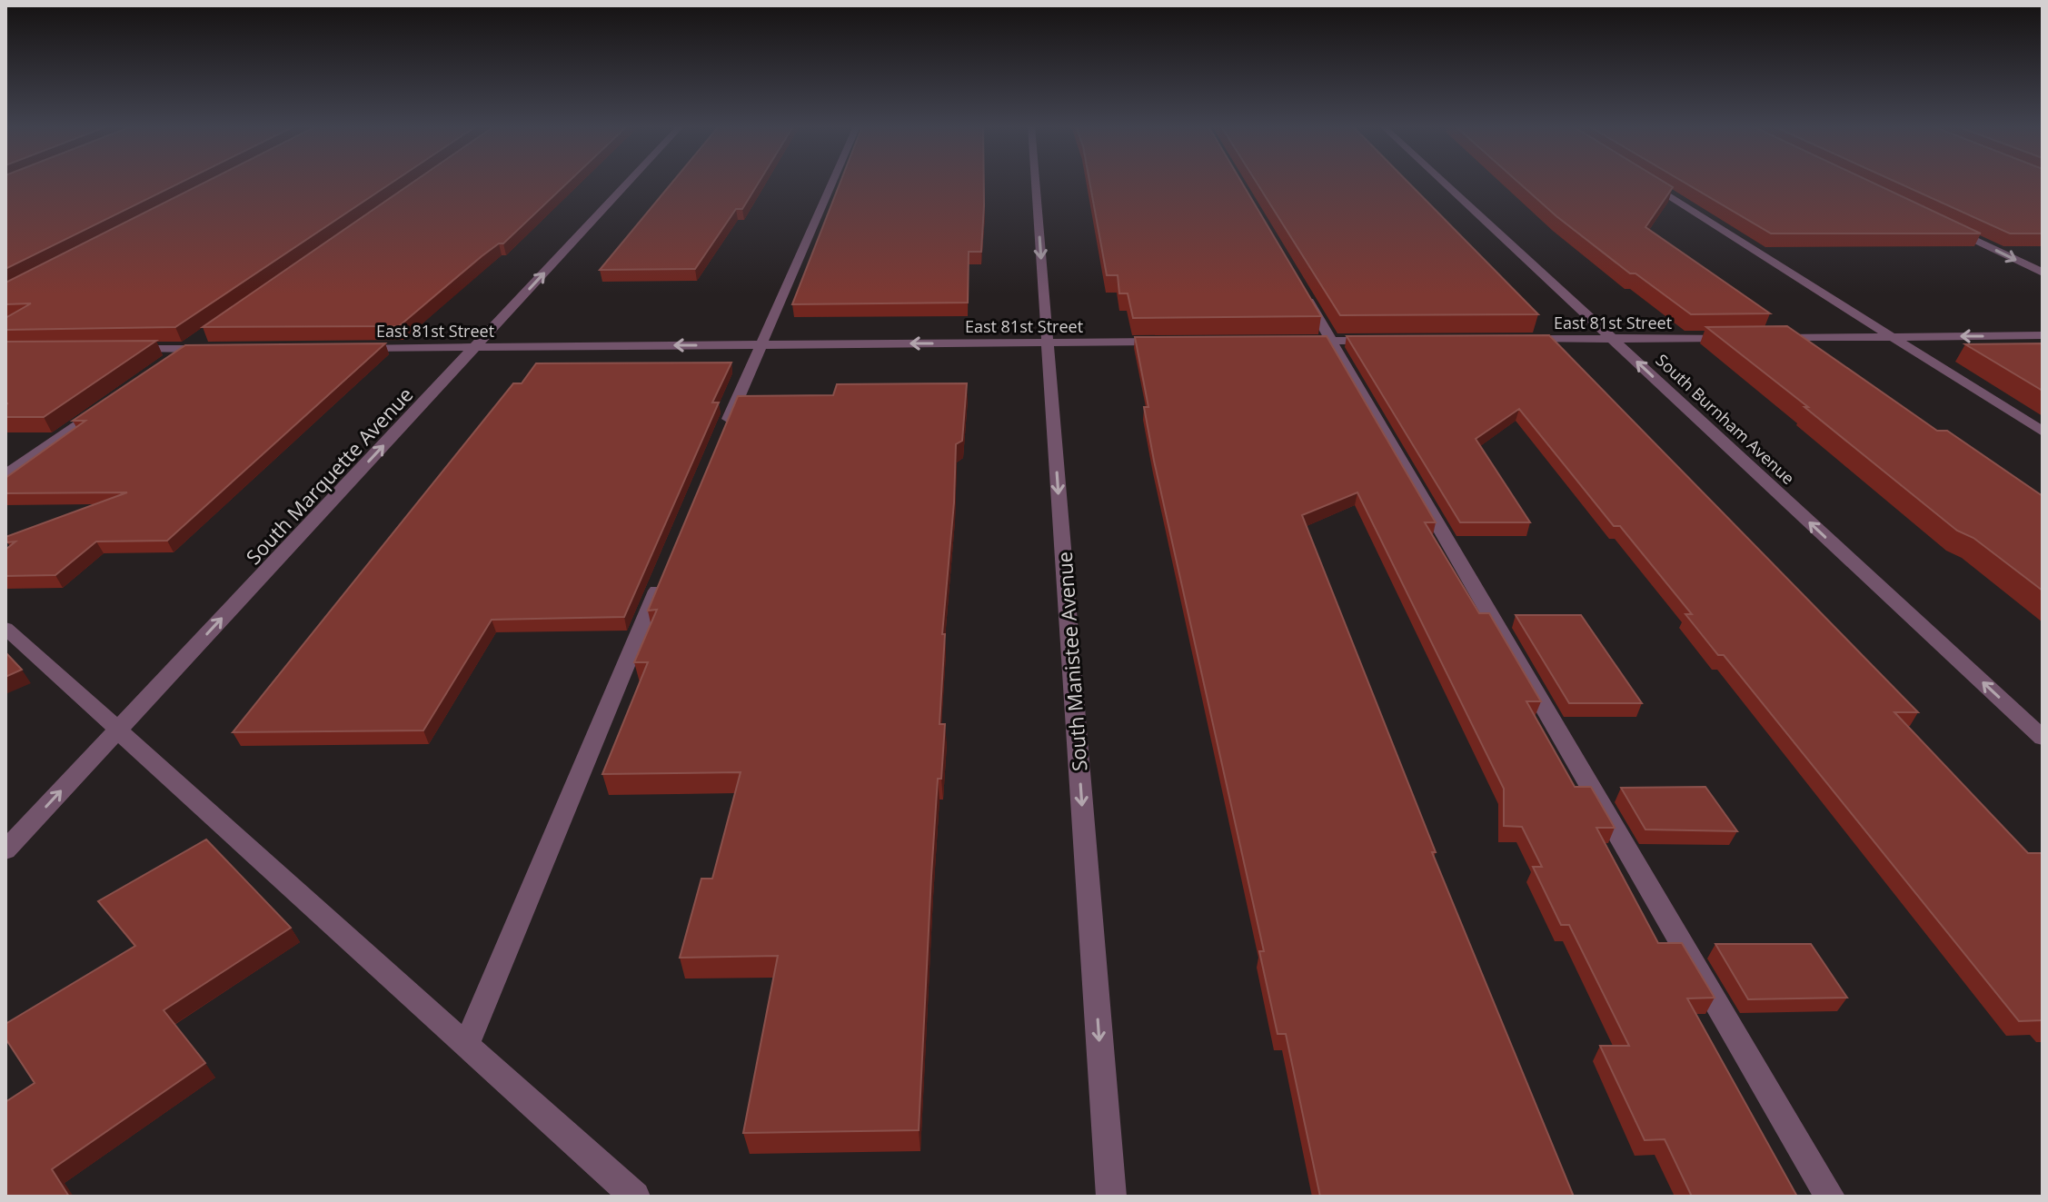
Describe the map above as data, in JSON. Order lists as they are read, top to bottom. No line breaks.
{"streets":{"street":["East 81st Street","South Burnham Avenue","South Marquette Avenue","South Manistee Avenue"]},"crossings":[["East 81st Street","South Burnham Avenue"],["East 81st Street","South Marquette Avenue"],["East 81st Street","South Manistee Avenue"]],"one_way":["East 81st Street","South Burnham Avenue","South Marquette Avenue","South Manistee Avenue"]}
